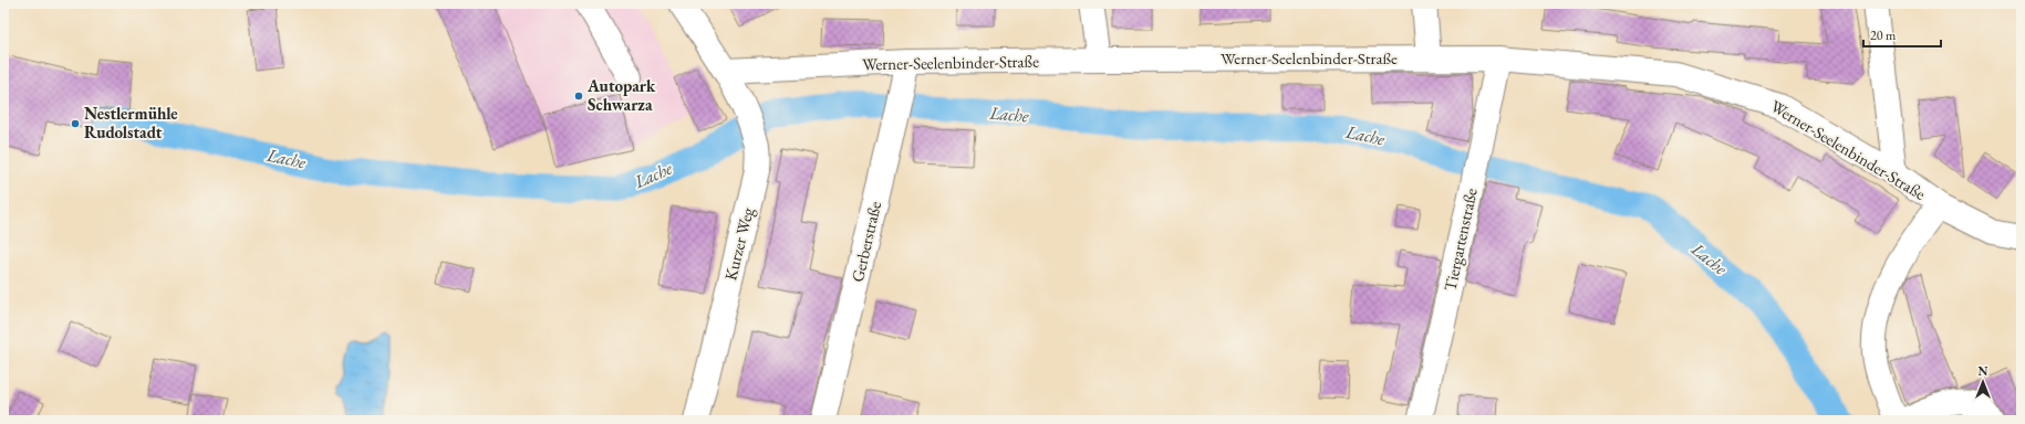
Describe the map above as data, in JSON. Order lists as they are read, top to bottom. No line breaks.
{"streets":{"street":["Werner-Seelenbinder-Straße","Tiergartenstraße","Gerberstraße","Kurzer Weg"]},"crossings":[["Werner-Seelenbinder-Straße","Tiergartenstraße"],["Werner-Seelenbinder-Straße","Gerberstraße"],["Werner-Seelenbinder-Straße","Kurzer Weg"]],"water":["Lache"],"places":["Autopark Schwarza","Nestlermühle Rudolstadt"],"scale_bar":"20 m","north":"top"}
